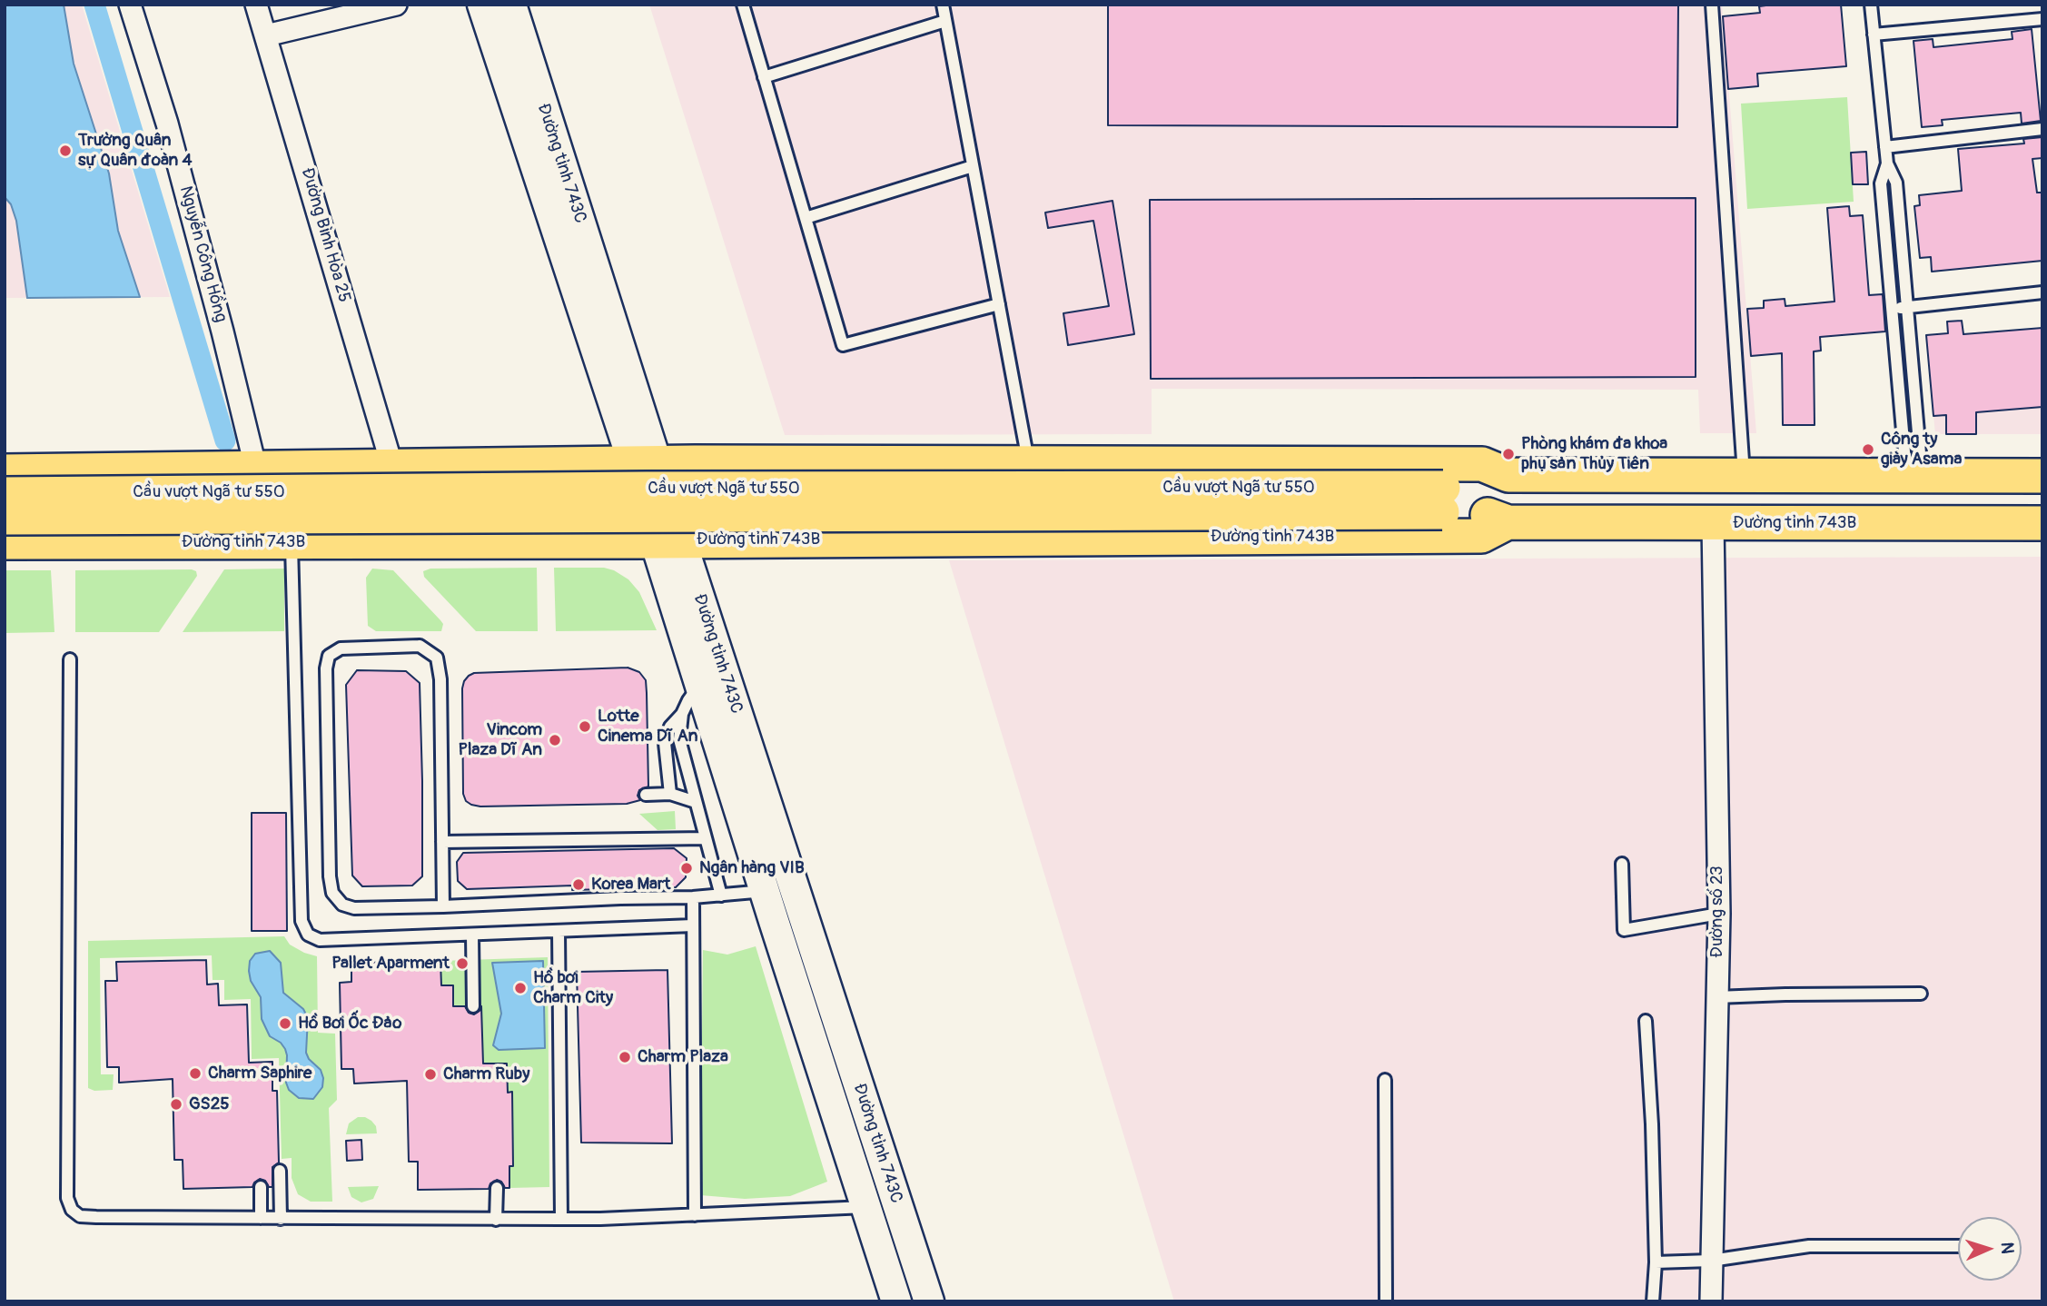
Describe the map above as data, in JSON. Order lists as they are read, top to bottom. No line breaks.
{"streets":{"main road":["Đường tỉnh 743C","Cầu vượt Ngã tư 550","Đường tỉnh 743B"],"street":["Đường Bình Hòa 25","Nguyễn Công Hồng","Đường số 23"]},"crossings":[["Đường tỉnh 743C","Đường tỉnh 743B"],["Cầu vượt Ngã tư 550","Đường tỉnh 743B"],["Đường tỉnh 743B","Đường số 23"]],"places":["Trường Quân sự Quân đoàn 4","Công ty giày Asama","Phòng khám đa khoa phụ sản Thủy Tiên","Lotte Cinema Dĩ An","Vincom Plaza Dĩ An","Ngân hàng VIB","Korea Mart","Pallet Aparment","Hồ bơi Charm City","Hồ Bơi Ốc Đảo","Charm Plaza","Charm Saphire","Charm Ruby","GS25"],"north":"right"}
